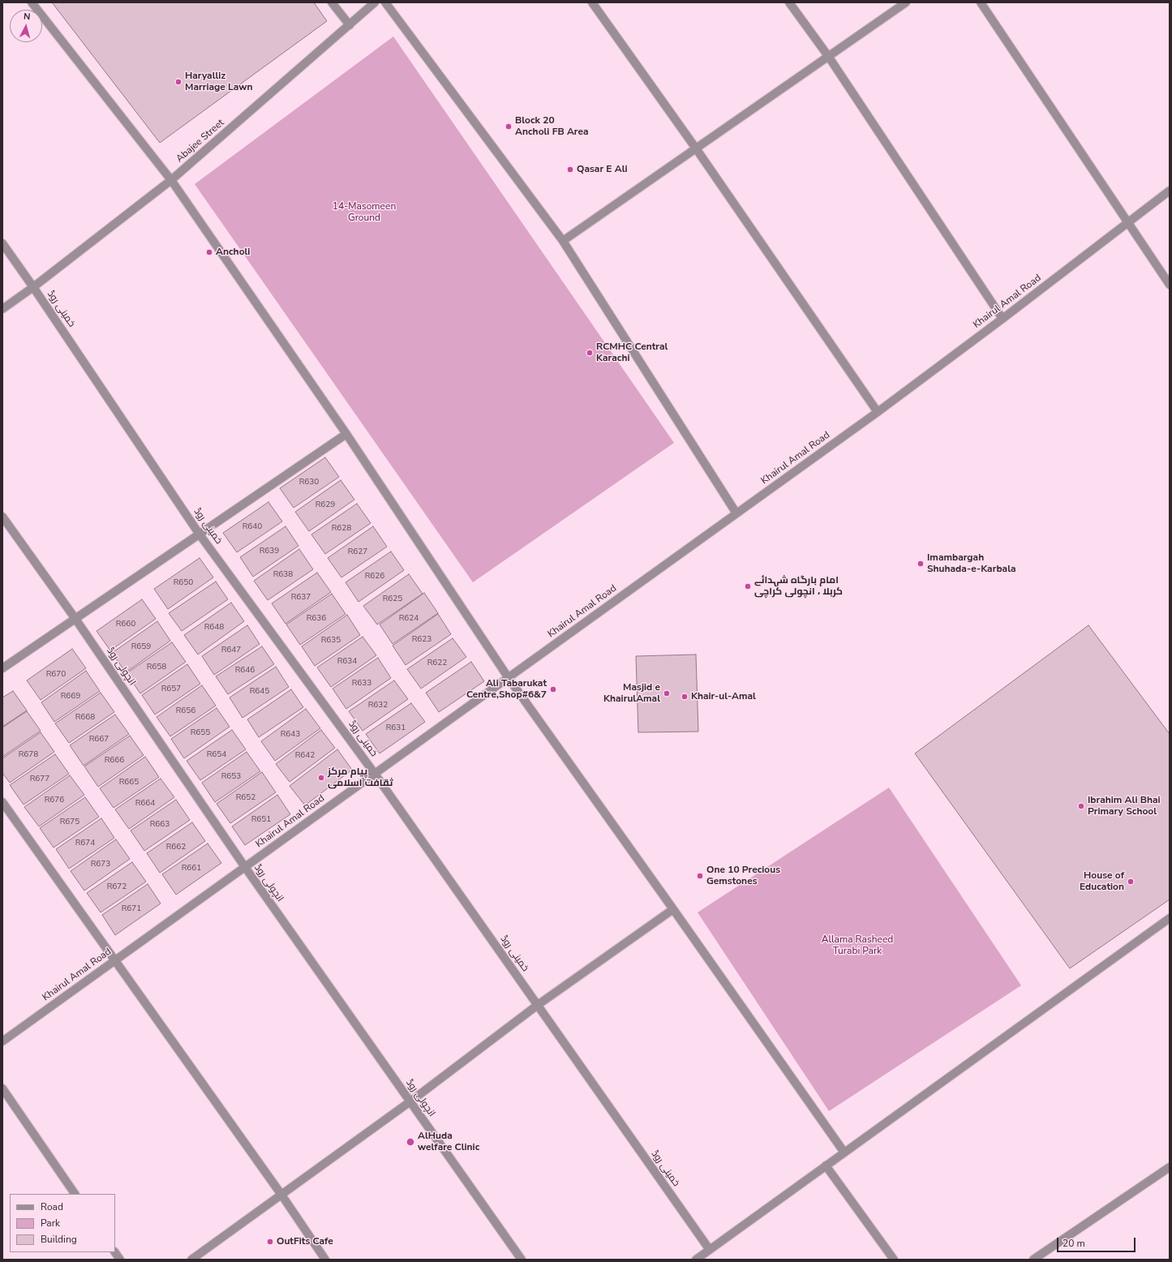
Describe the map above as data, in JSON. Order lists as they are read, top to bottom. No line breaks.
{"streets":{"street":["Abajee Street","Khairul Amal Road","خمینی روڈ","انچولی روڈ"]},"crossings":[["Abajee Street","خمینی روڈ"],["Khairul Amal Road","خمینی روڈ"],["Khairul Amal Road","انچولی روڈ"]],"parks":["14-Masomeen Ground","Allama Rasheed Turabi Park"],"places":["Haryalliz Marriage Lawn","Block 20 Ancholi FB Area","Qasar E Ali","Ancholi","RCMHC Central Karachi","Imambargah Shuhada-e-Karbala","امام بارگاہ شہدائے کربلا ، انچولی کراچی","Ali Tabarukat Centre,Shop#6&7","Masjid e KhairulAmal","Khair-ul-Amal","پيام مركز ثقافت اسلامى","Ibrahim Ali Bhai Primary School","One 10 Precious Gemstones","House of Education","AlHuda welfare Clinic","OutFits Cafe"],"house_numbers":["R630","R629","R640","R628","R639","R627","R638","R626","R650","R637","R625","R636","R624","R660","R648","R623","R635","R659","R647","R634","R622","R658","R646","R670","R633","R657","R645","R669","R632","R656","R668","R631","R655","R643","R667","R678","R654","R642","R666","R653","R677","R665","R652","R676","R664","R651","R675","R663","R674","R662","R673","R661","R672","R671"],"legend":["Road","Park","Building"],"scale_bar":"20 m","north":"top"}
